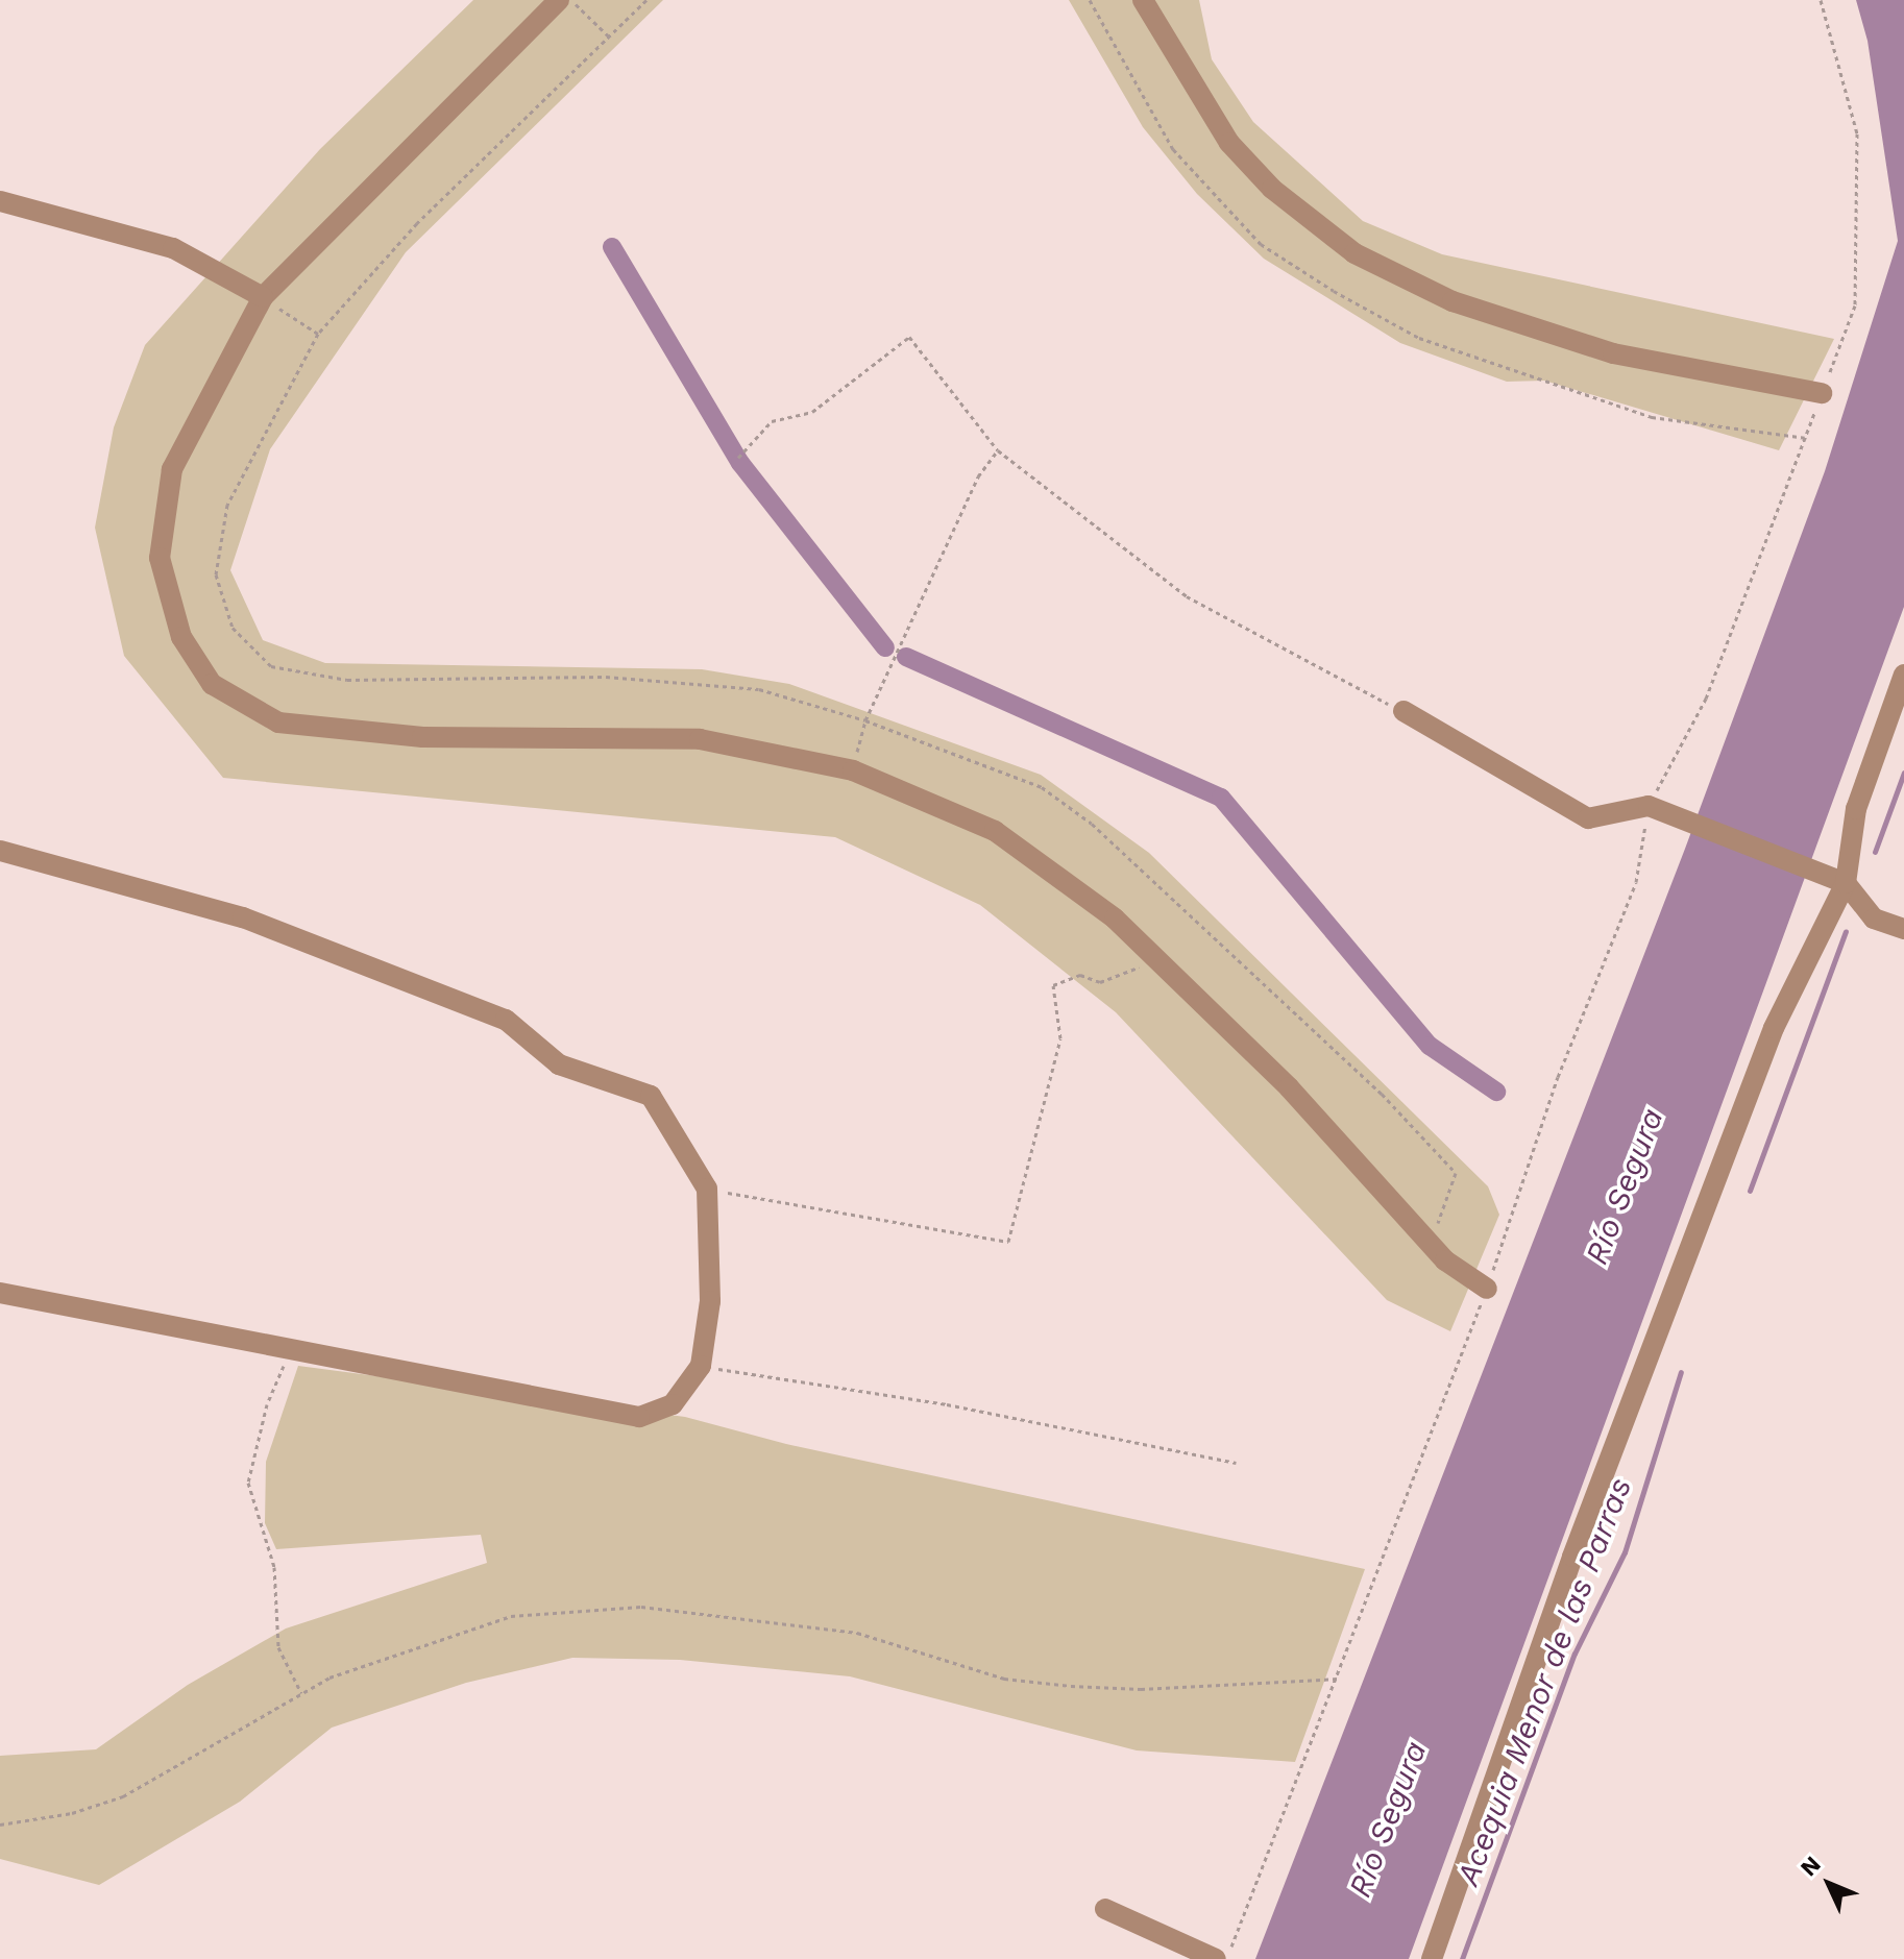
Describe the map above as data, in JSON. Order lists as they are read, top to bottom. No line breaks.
{"water":["Río Segura","Acequia Menor de las Parras"],"north":"top left"}
